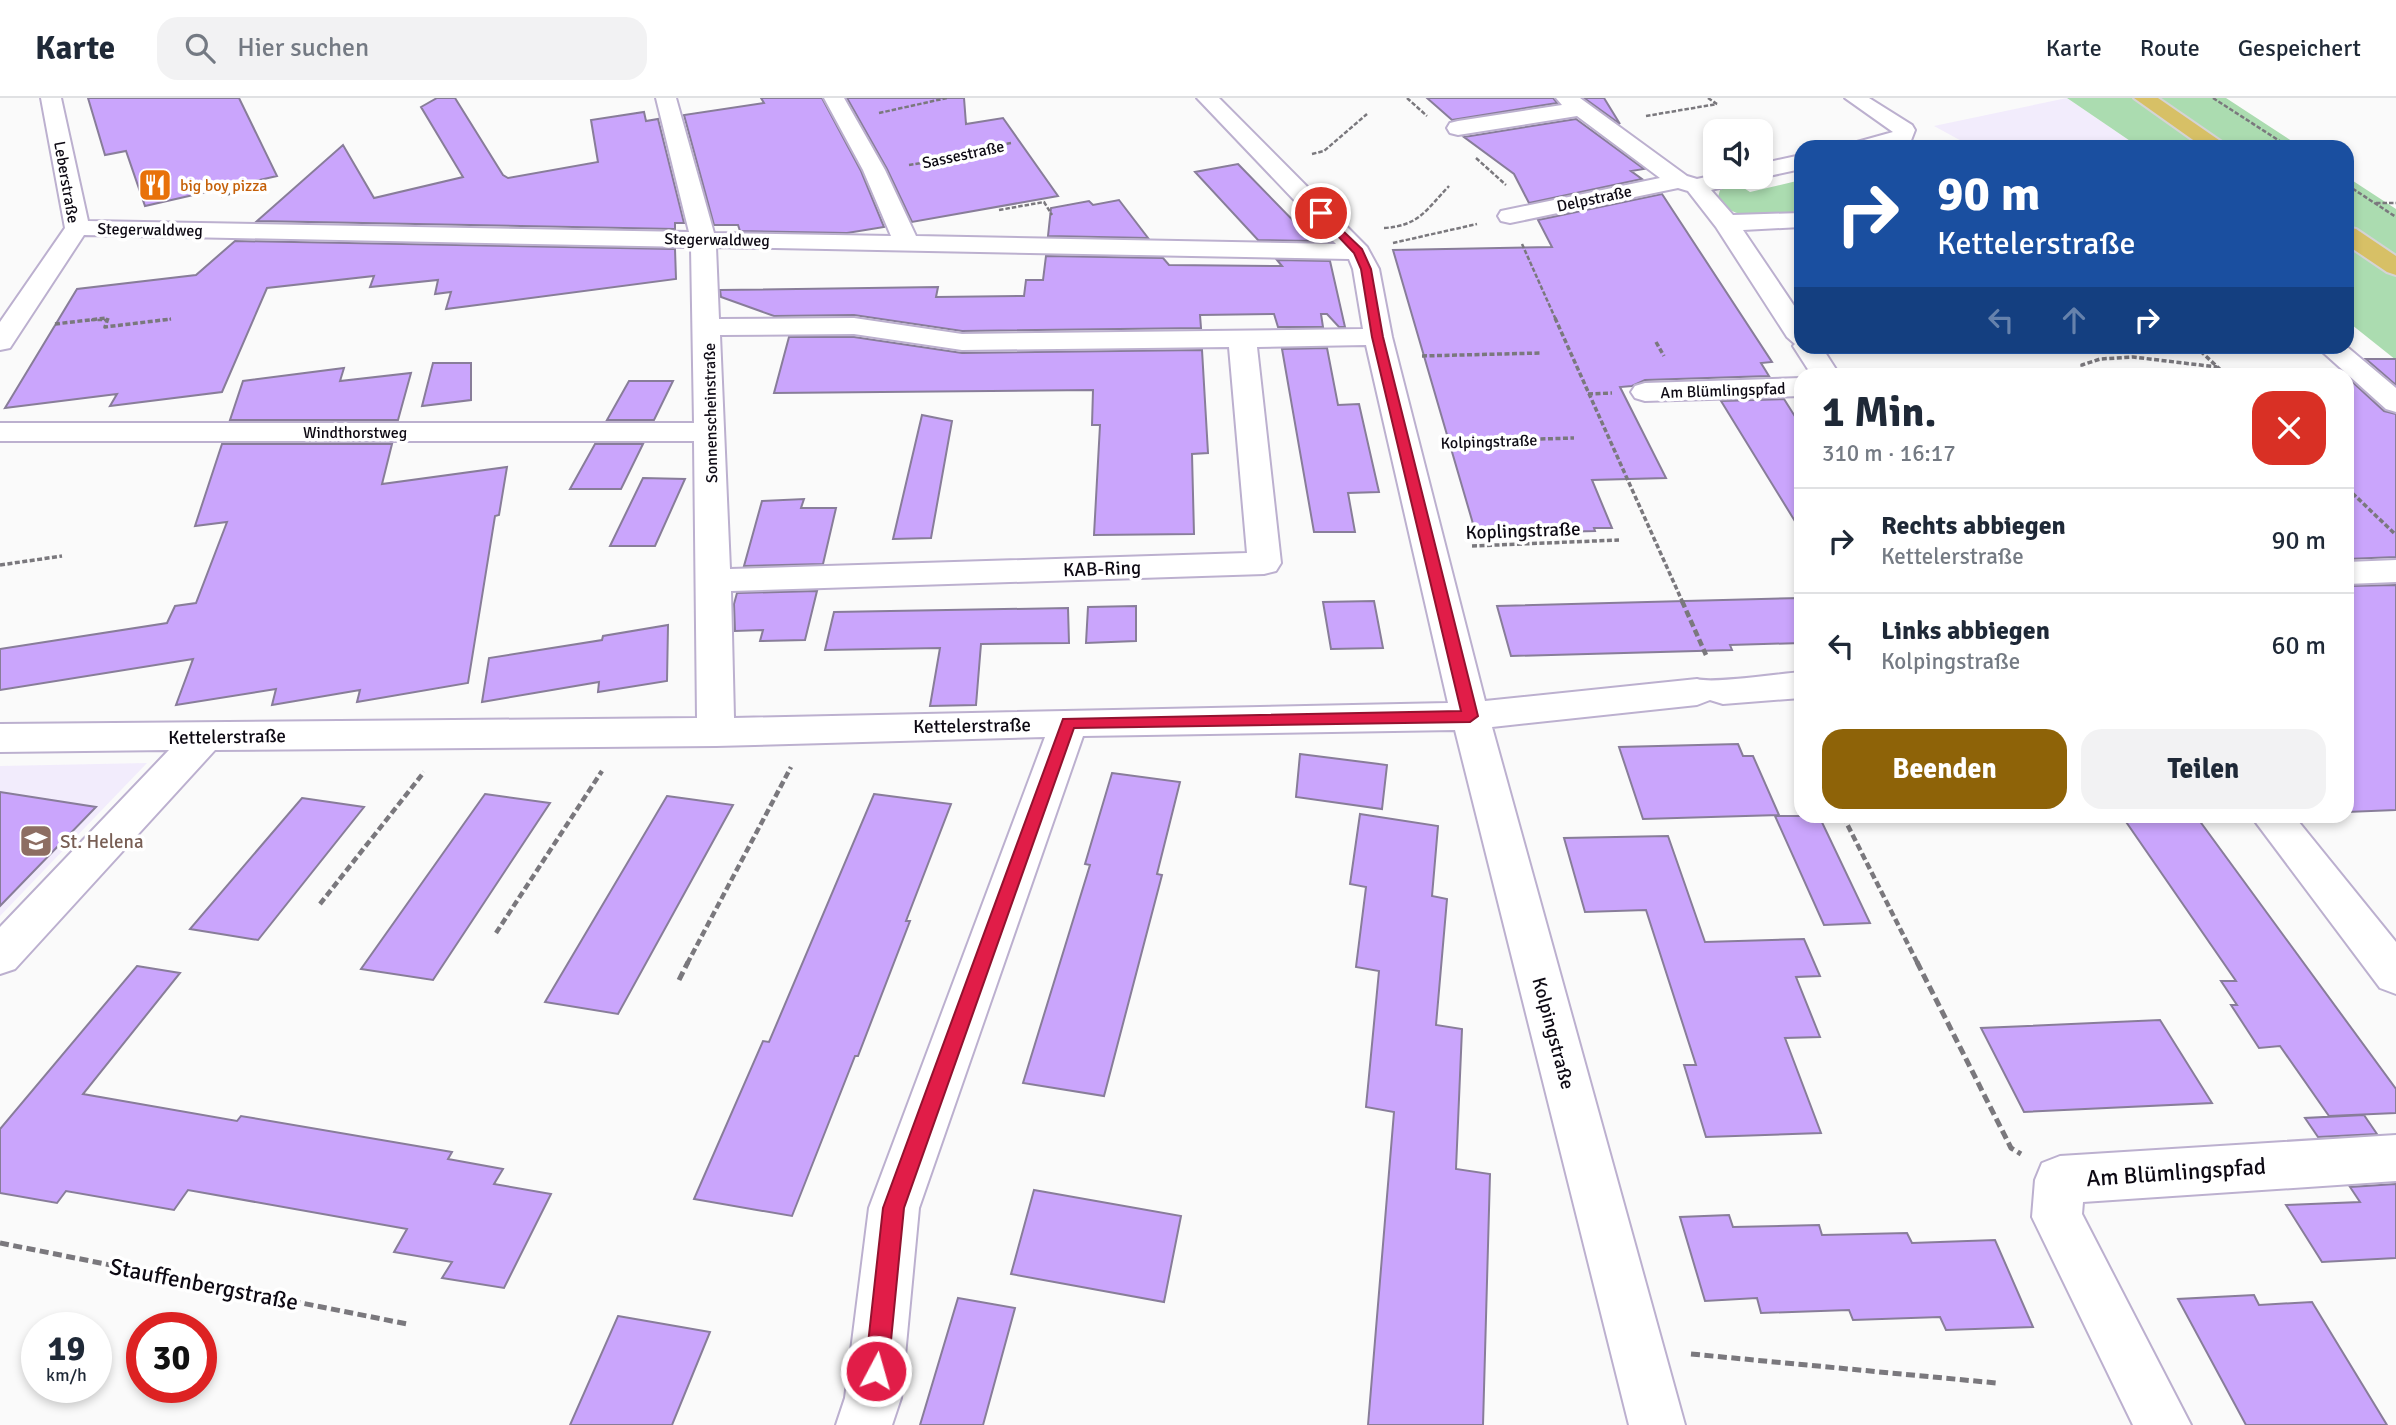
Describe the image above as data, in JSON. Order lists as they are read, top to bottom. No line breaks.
{"streets":{"street":["Leberstraße","Delpstraße","Stegerwaldweg","Am Blümlingspfad","Sonnenscheinstraße","Windthorstweg","Kolpingstraße","KAB-Ring","Kettelerstraße"],"path":["Sassestraße","Koplingstraße","Stauffenbergstraße"]},"crossings":[["Leberstraße","Stegerwaldweg"],["Stegerwaldweg","Sonnenscheinstraße"],["Stegerwaldweg","Kolpingstraße"],["Sonnenscheinstraße","Windthorstweg"],["Sonnenscheinstraße","KAB-Ring"],["Sonnenscheinstraße","Kettelerstraße"],["Kolpingstraße","Koplingstraße"],["Kolpingstraße","Kettelerstraße"]],"places":{"restaurant":["big boy pizza"],"school or university":["St. Helena"]},"page":{"header":"Karte","search":"Hier suchen","nav":["Karte","Route","Gespeichert"],"turn":["90 m","Kettelerstraße"],"heading":["1 Min.","310 m · 16:17"],"list":[{"name":"Rechts abbiegen","note":"Kettelerstraße","value":"90 m"},{"name":"Links abbiegen","note":"Kolpingstraße","value":"60 m"}],"buttons":["Beenden","Teilen"],"speed":"19 km/h","limit":"30"}}
